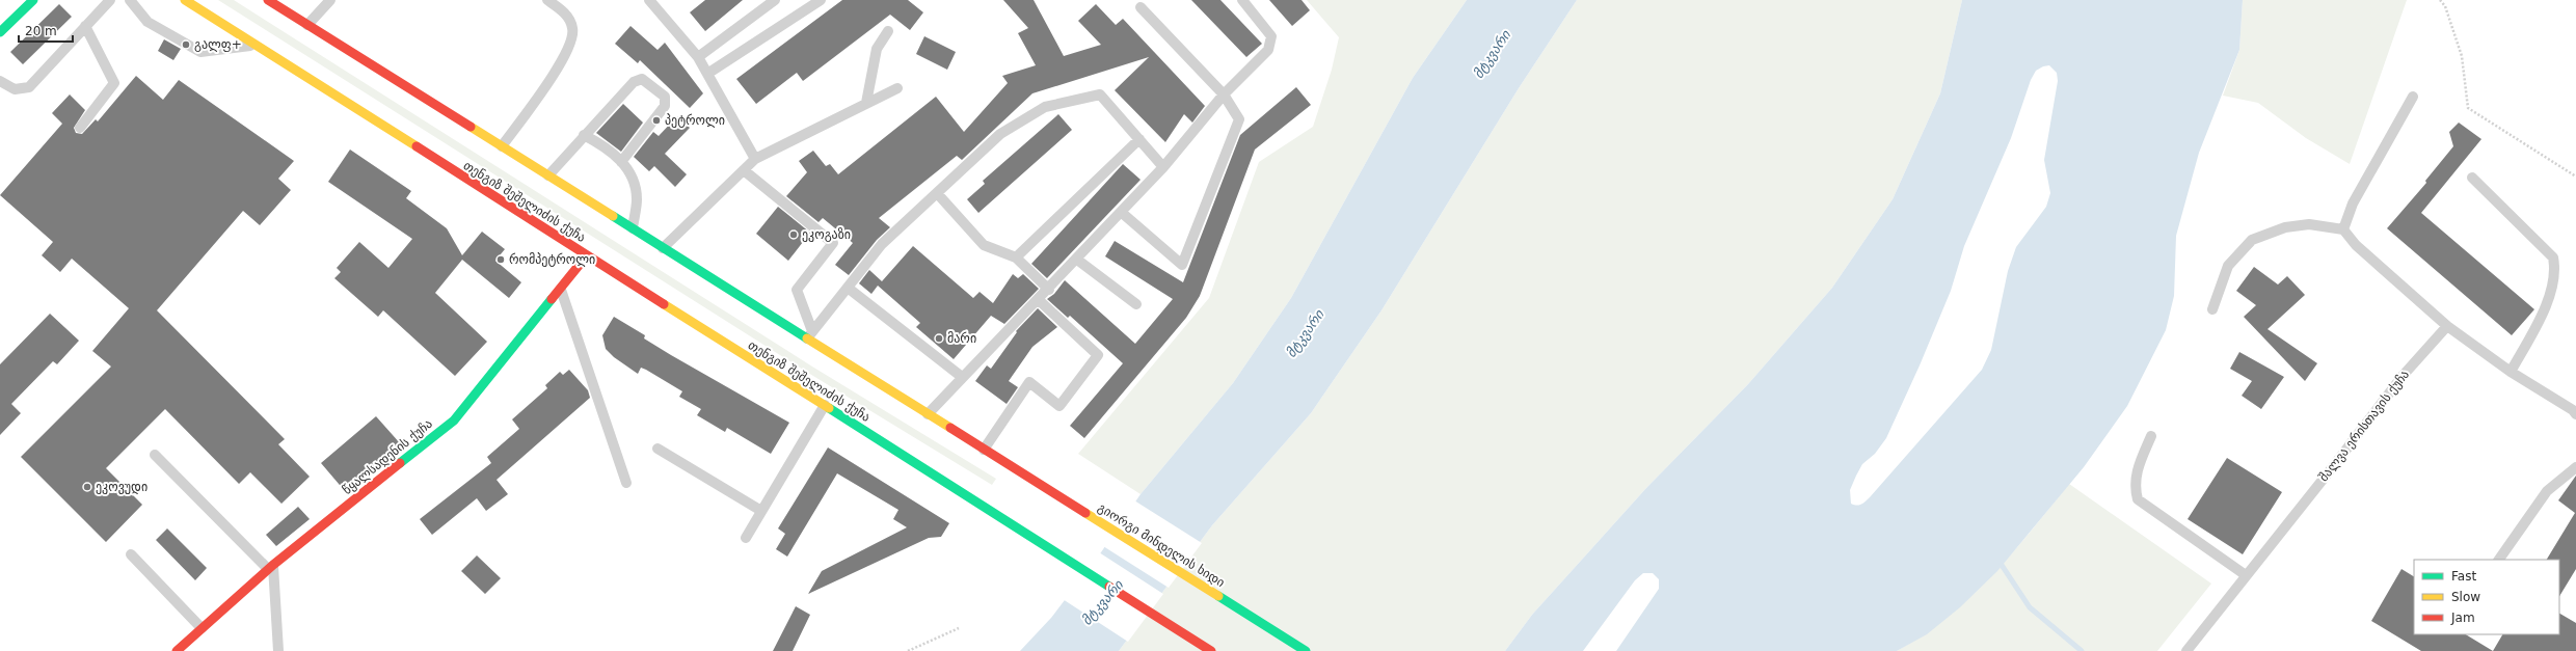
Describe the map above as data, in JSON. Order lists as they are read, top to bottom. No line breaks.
{"streets":{"main road":["თენგიზ შეშელიძის ქუჩა","წყალსადენის ქუჩა","გიორგი მინდელის ხიდი"],"lane":["შალვა ერისთავის ქუჩა"]},"crossings":[["თენგიზ შეშელიძის ქუჩა","წყალსადენის ქუჩა"]],"water":["მტკვარი"],"places":["გალფ+","პეტროლი","ეკოგაზი","რომპეტროლი","მარი","ეკოვუდი"],"legend":["Fast","Slow","Jam"],"scale_bar":"20 m"}
